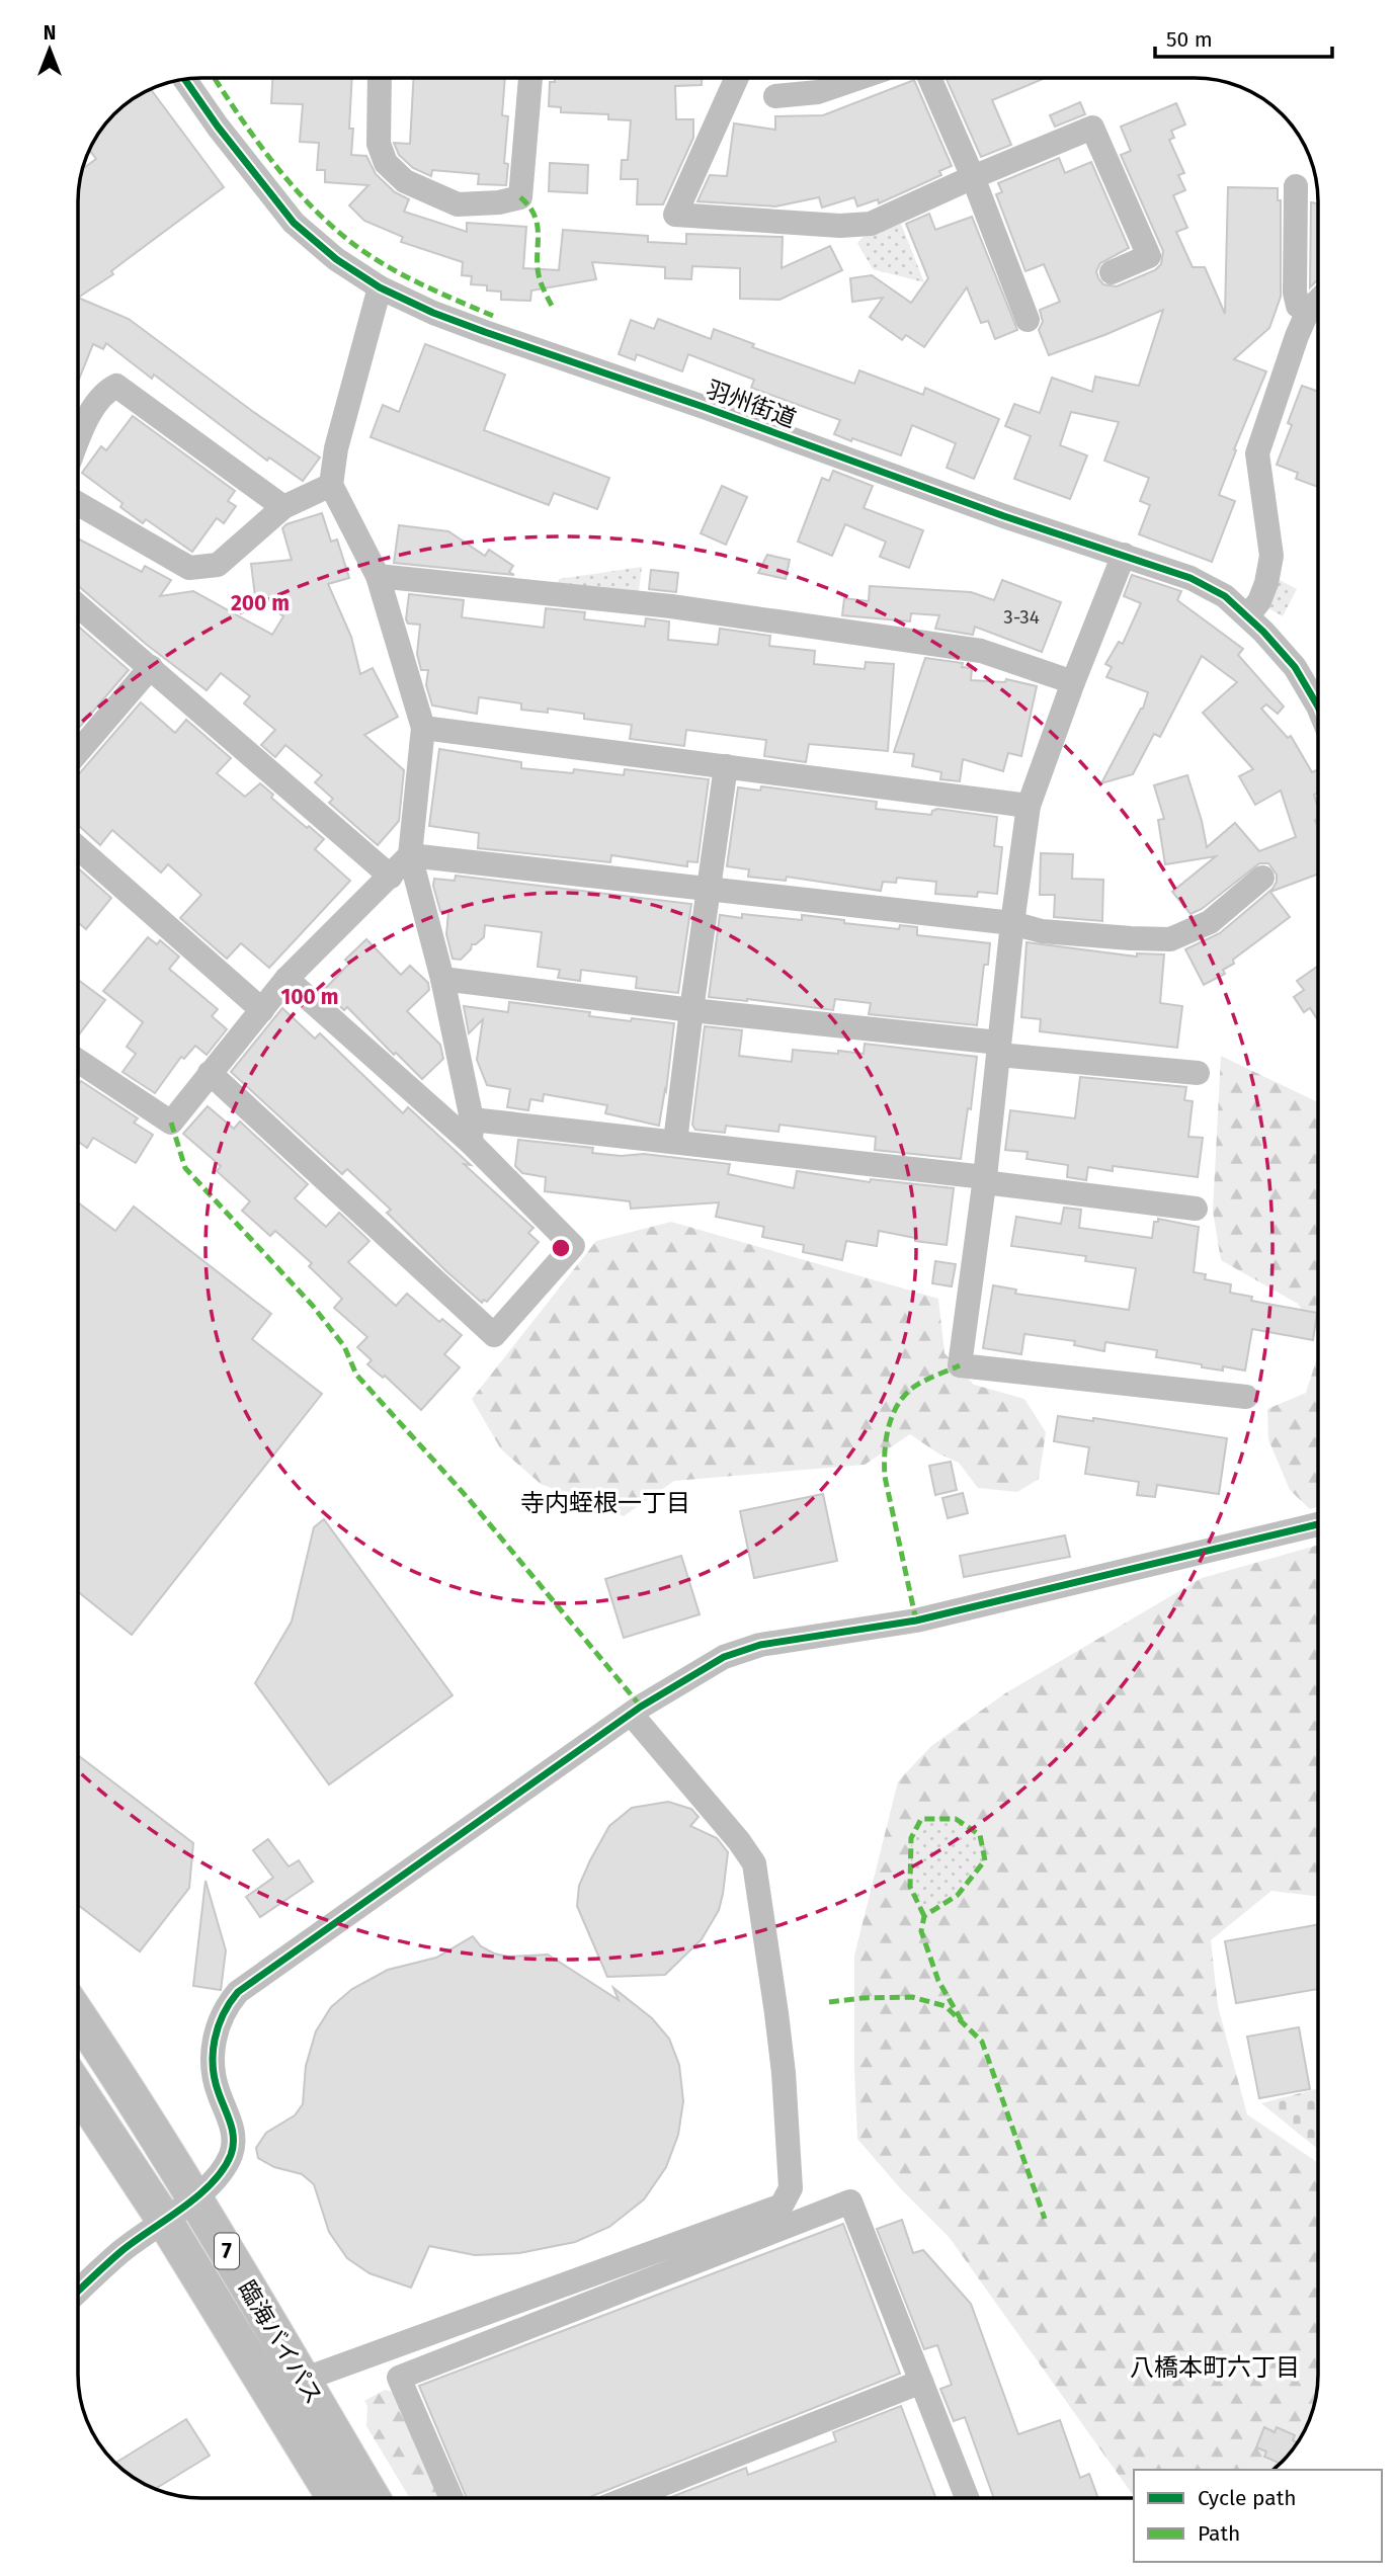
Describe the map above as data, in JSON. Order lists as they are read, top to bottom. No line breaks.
{"streets":{"highway":["7","臨海バイパス"],"street":["羽州街道"]},"districts":["寺内蛭根一丁目","八橋本町六丁目"],"house_numbers":["3-34"],"legend":["Cycle path","Path"],"scale_bar":"50 m","north":"top","rings":["200 m","100 m"]}
